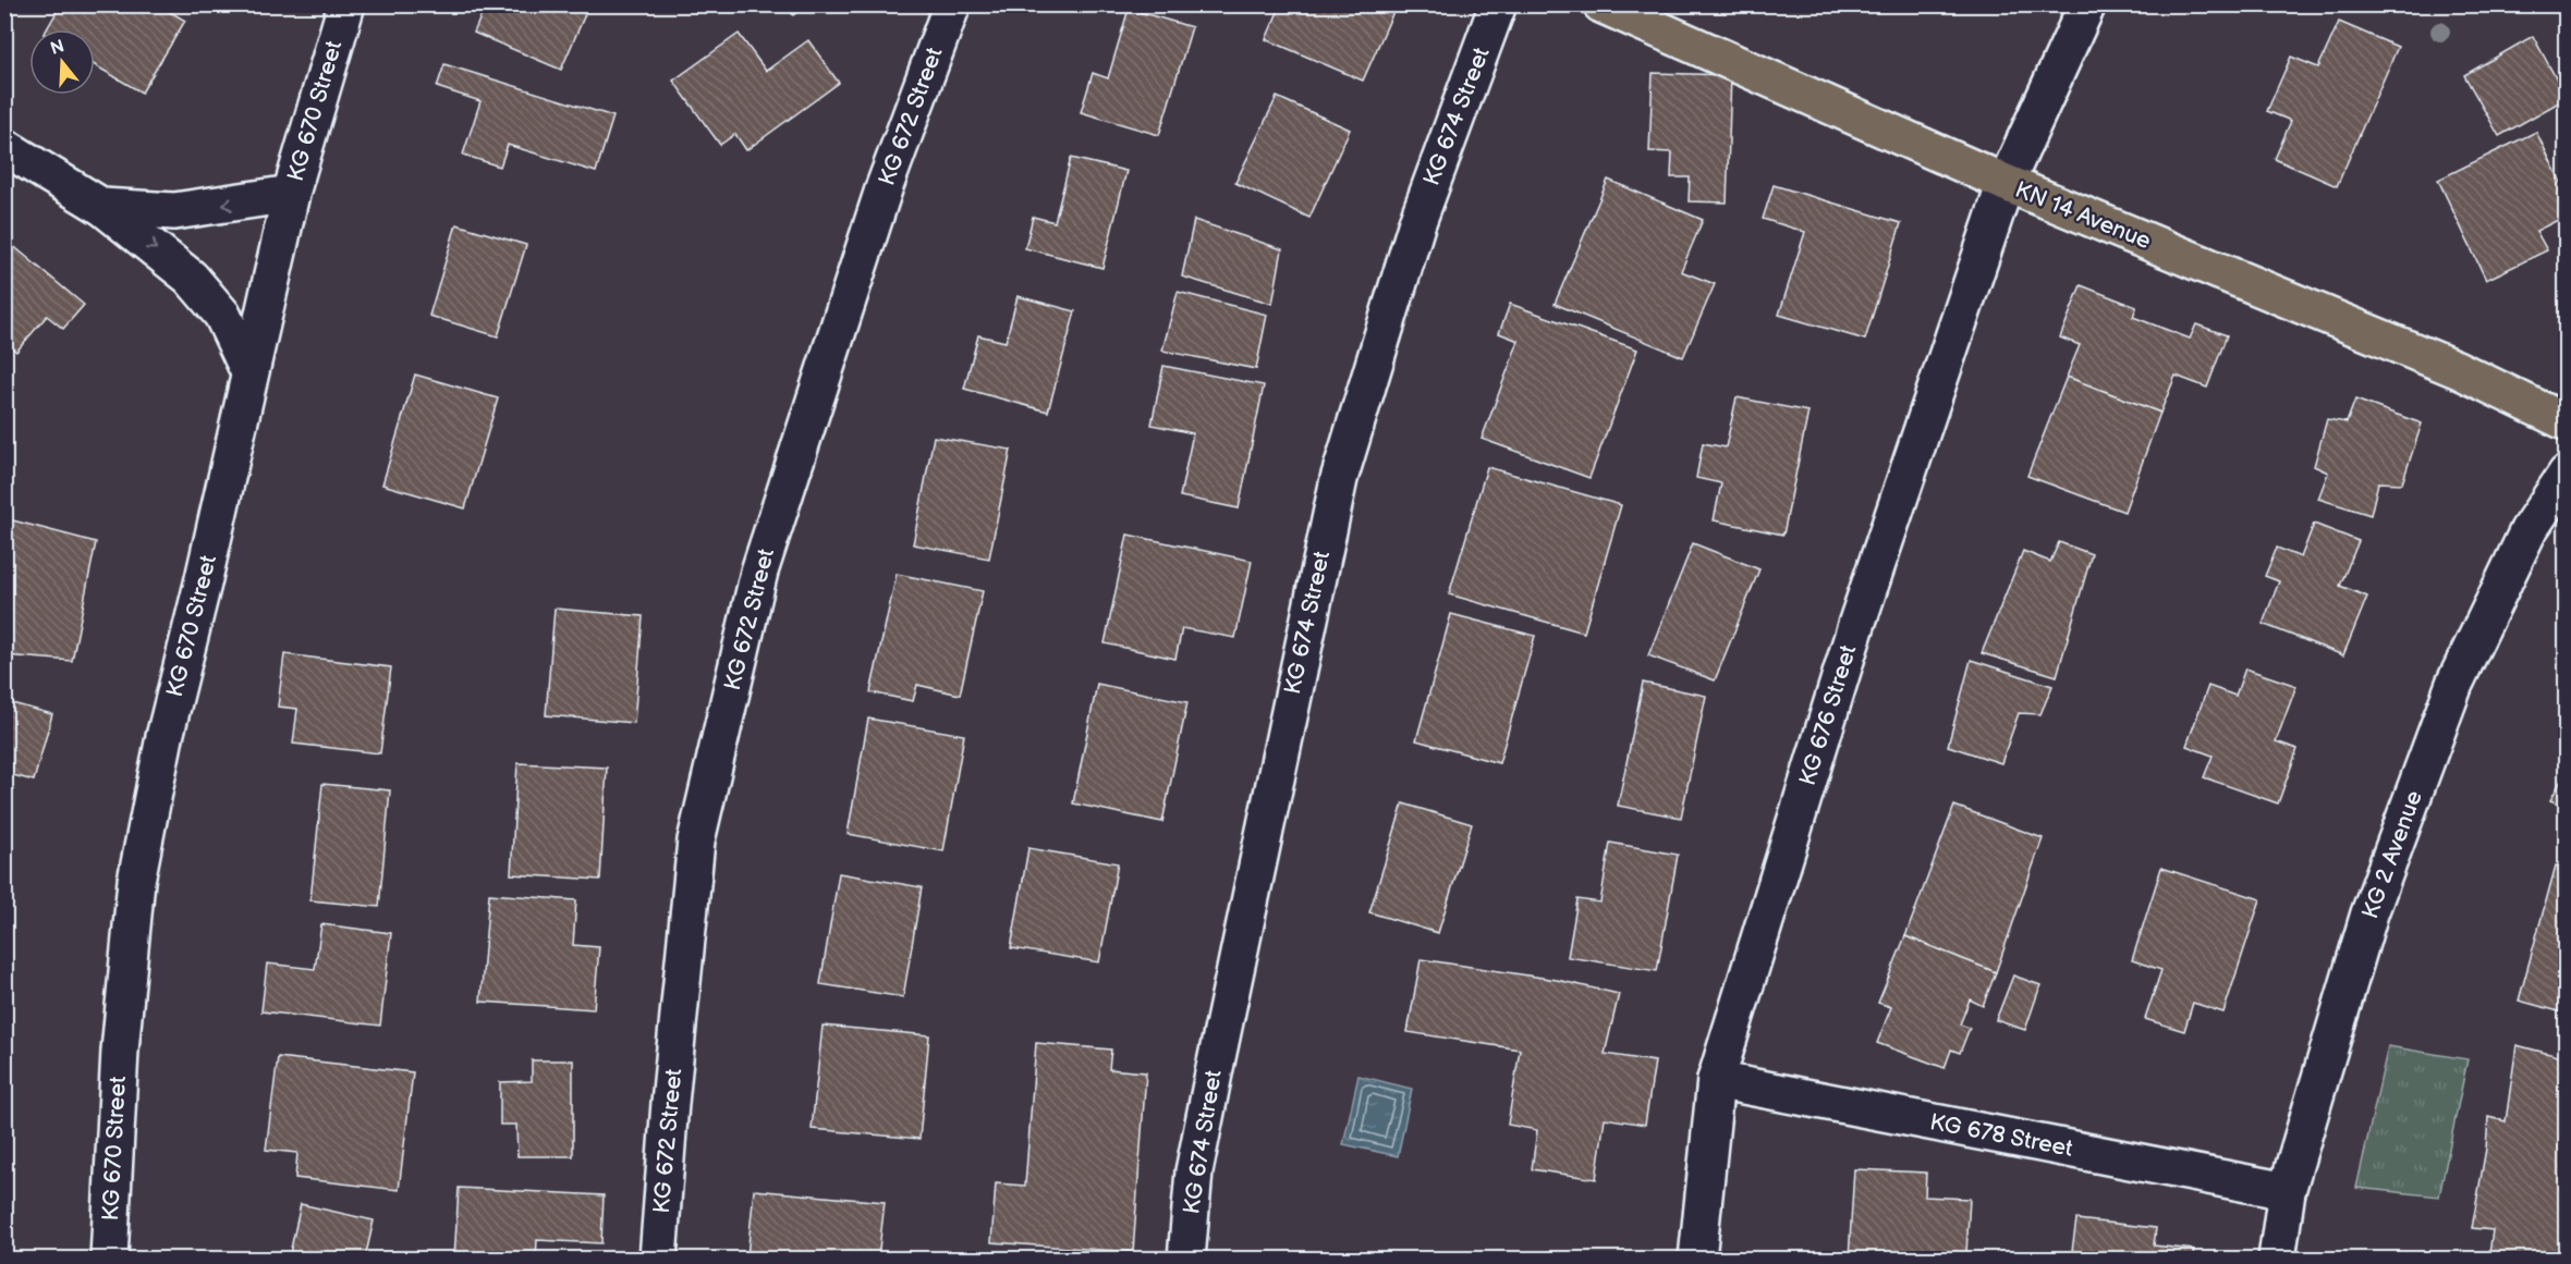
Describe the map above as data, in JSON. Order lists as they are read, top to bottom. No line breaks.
{"streets":{"main road":["KN 14 Avenue"],"street":["KG 670 Street","KG 672 Street","KG 674 Street","KG 676 Street","KG 2 Avenue","KG 678 Street"]},"crossings":[["KN 14 Avenue","KG 676 Street"],["KG 676 Street","KG 678 Street"],["KG 2 Avenue","KG 678 Street"]],"north":"top"}
